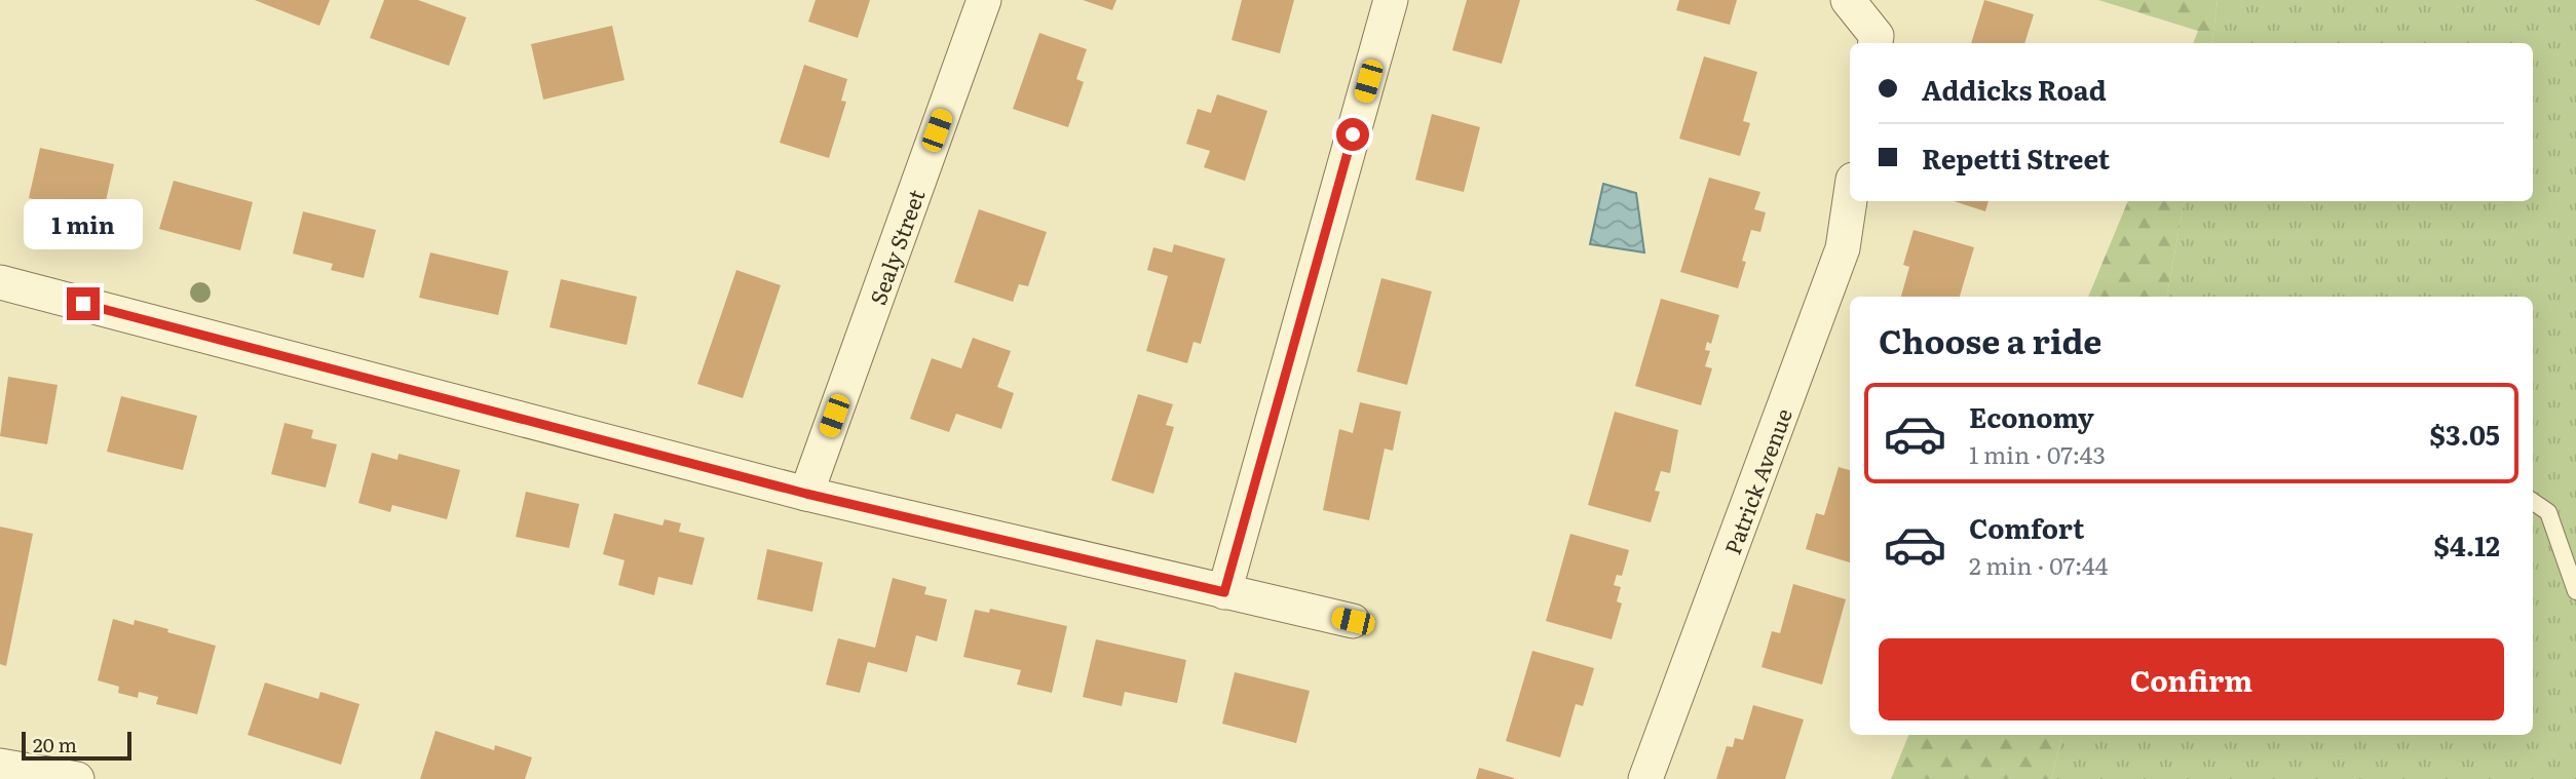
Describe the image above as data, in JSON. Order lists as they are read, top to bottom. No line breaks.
{"streets":{"street":["Sealy Street","Patrick Avenue"]},"scale_bar":"20 m","page":{"banner":["Addicks Road","Repetti Street"],"bubble":"1 min","heading":"Choose a ride","list":[{"name":"Economy","note":"1 min · 07:43","value":"$3.05"},{"name":"Comfort","note":"2 min · 07:44","value":"$4.12"}],"buttons":"Confirm","scale":"20 m"}}
